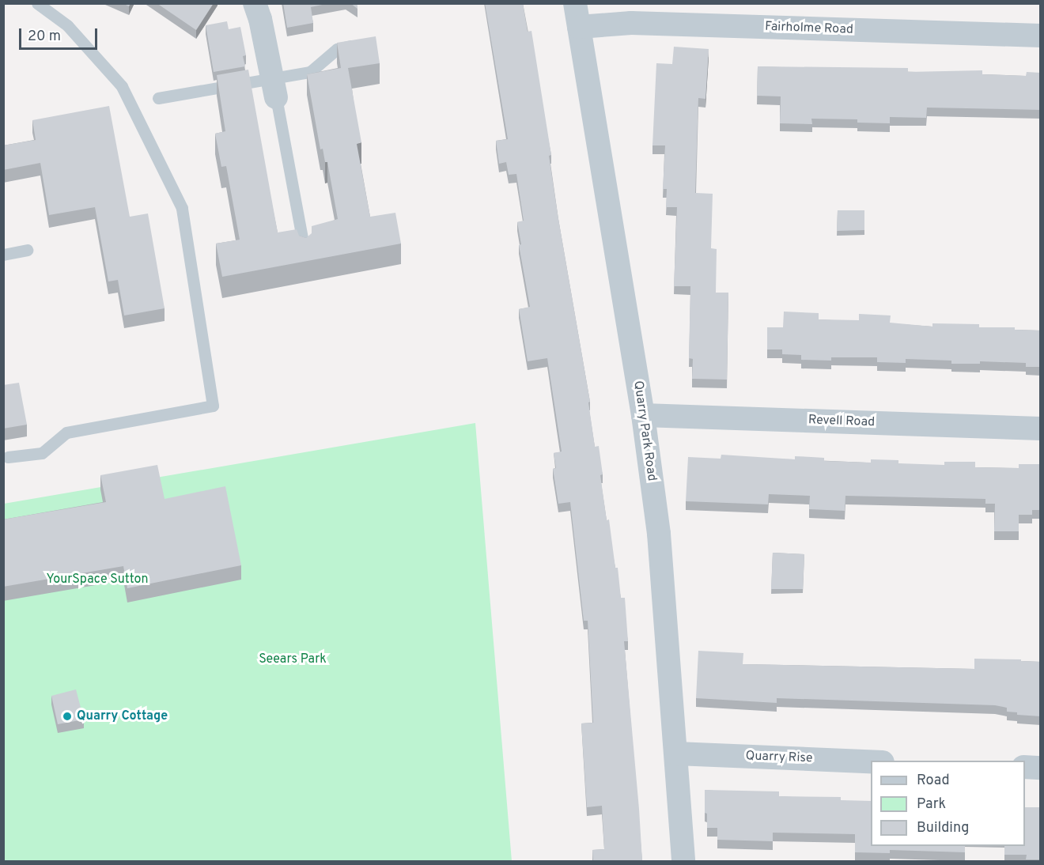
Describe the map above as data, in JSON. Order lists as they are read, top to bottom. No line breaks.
{"streets":{"street":["Fairholme Road","Revell Road","Quarry Park Road","Quarry Rise"]},"crossings":[["Fairholme Road","Quarry Park Road"],["Revell Road","Quarry Park Road"],["Quarry Park Road","Quarry Rise"]],"parks":["YourSpace Sutton","Seears Park"],"places":["Quarry Cottage"],"legend":["Road","Park","Building"],"scale_bar":"20 m"}
